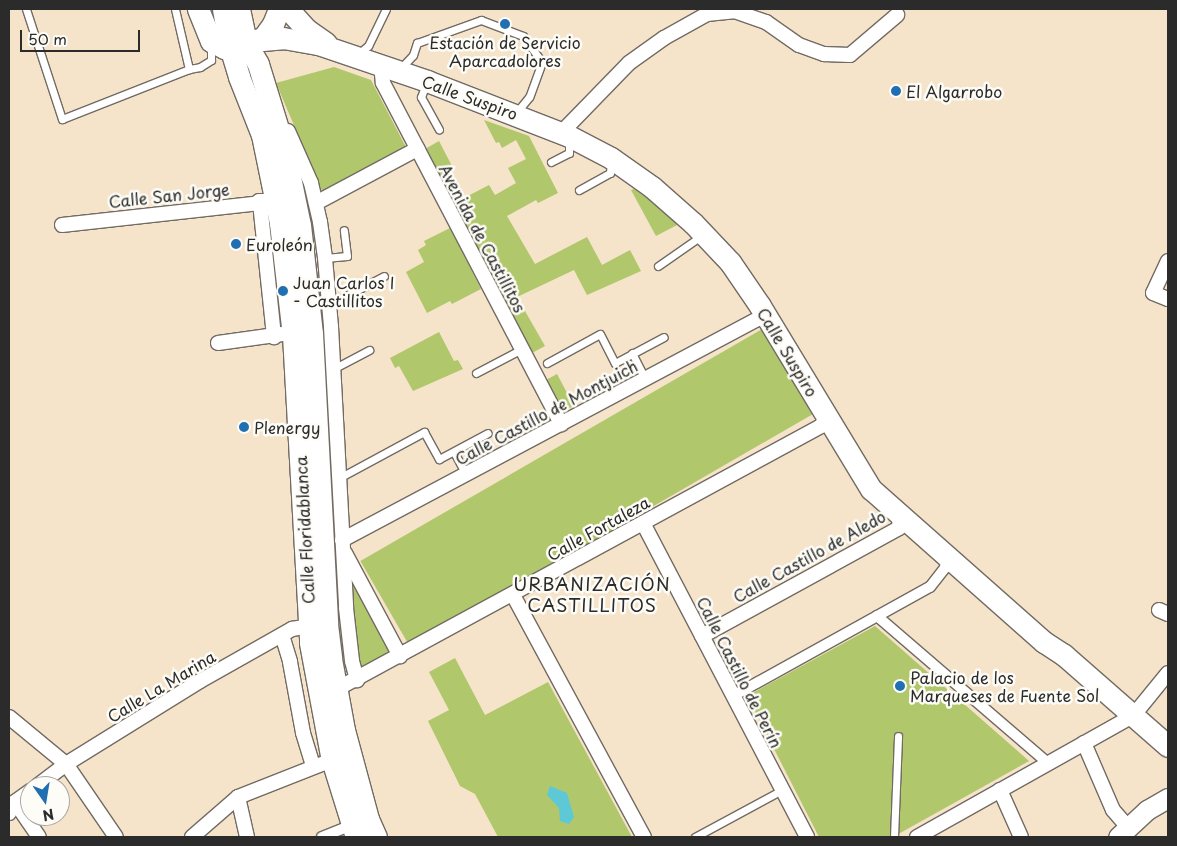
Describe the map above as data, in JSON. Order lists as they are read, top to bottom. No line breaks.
{"streets":{"main road":["Calle Suspiro","Calle Floridablanca"],"street":["Calle San Jorge","Avenida de Castillitos","Calle Castillo de Montjuich","Calle Fortaleza","Calle Castillo de Aledo","Calle Castillo de Perín","Calle La Marina"]},"crossings":[["Calle Suspiro","Avenida de Castillitos"],["Calle Suspiro","Calle Castillo de Montjuich"],["Calle Suspiro","Calle Fortaleza"],["Calle Suspiro","Calle Castillo de Aledo"],["Calle San Jorge","Calle Floridablanca"],["Avenida de Castillitos","Calle Castillo de Montjuich"],["Calle Castillo de Montjuich","Calle Floridablanca"],["Calle Fortaleza","Calle Floridablanca"],["Calle Fortaleza","Calle Castillo de Perín"],["Calle Floridablanca","Calle La Marina"],["Calle Castillo de Aledo","Calle Castillo de Perín"]],"districts":["URBANIZACIÓN CASTILLITOS"],"places":["Estación de Servicio Aparcadolores","El Algarrobo","Euroleón","Juan Carlos I - Castillitos","Plenergy","Palacio de los Marqueses de Fuente Sol"],"scale_bar":"50 m","north":"bottom"}
